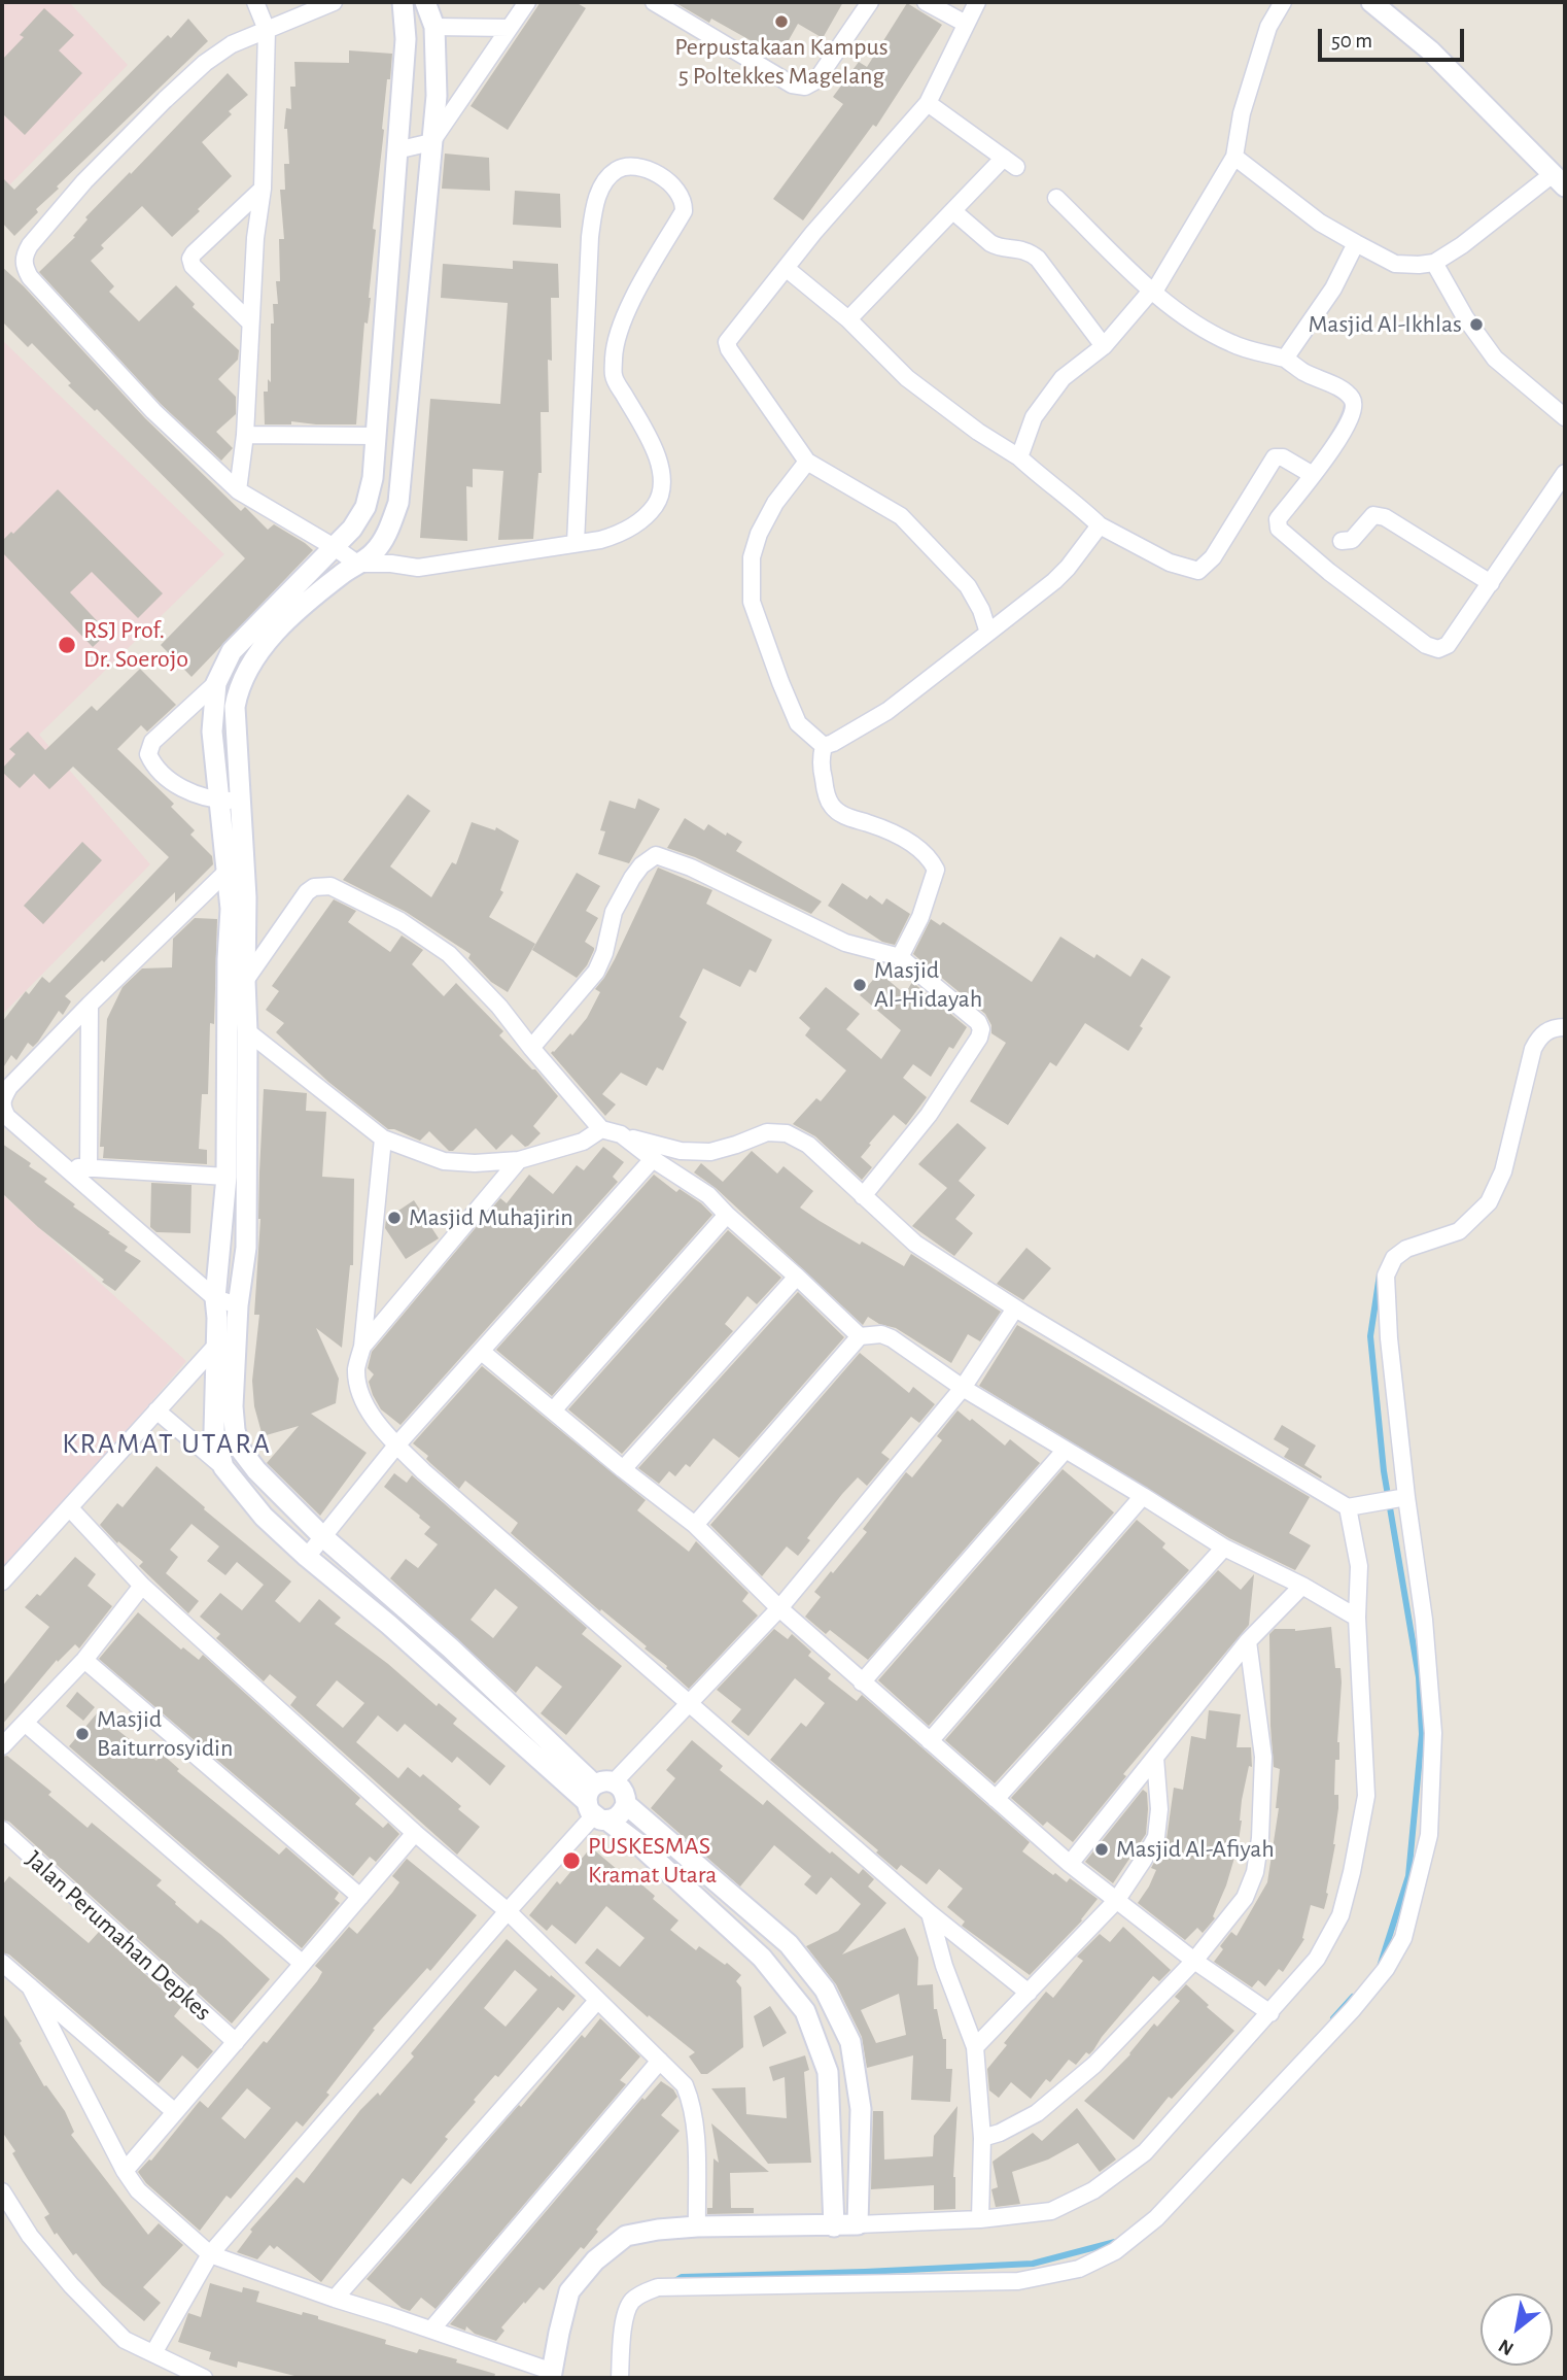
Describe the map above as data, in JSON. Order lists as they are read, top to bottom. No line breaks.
{"streets":{"street":["Jalan Perumahan Depkes"]},"districts":["KRAMAT UTARA"],"places":["Perpustakaan Kampus 5 Poltekkes Magelang","Masjid Al-Ikhlas","RSJ Prof. Dr. Soerojo","Masjid Al-Hidayah","Masjid Muhajirin","Masjid Baiturrosyidin","Masjid Al-Afiyah","PUSKESMAS Kramat Utara"],"scale_bar":"50 m","north":"bottom left"}
